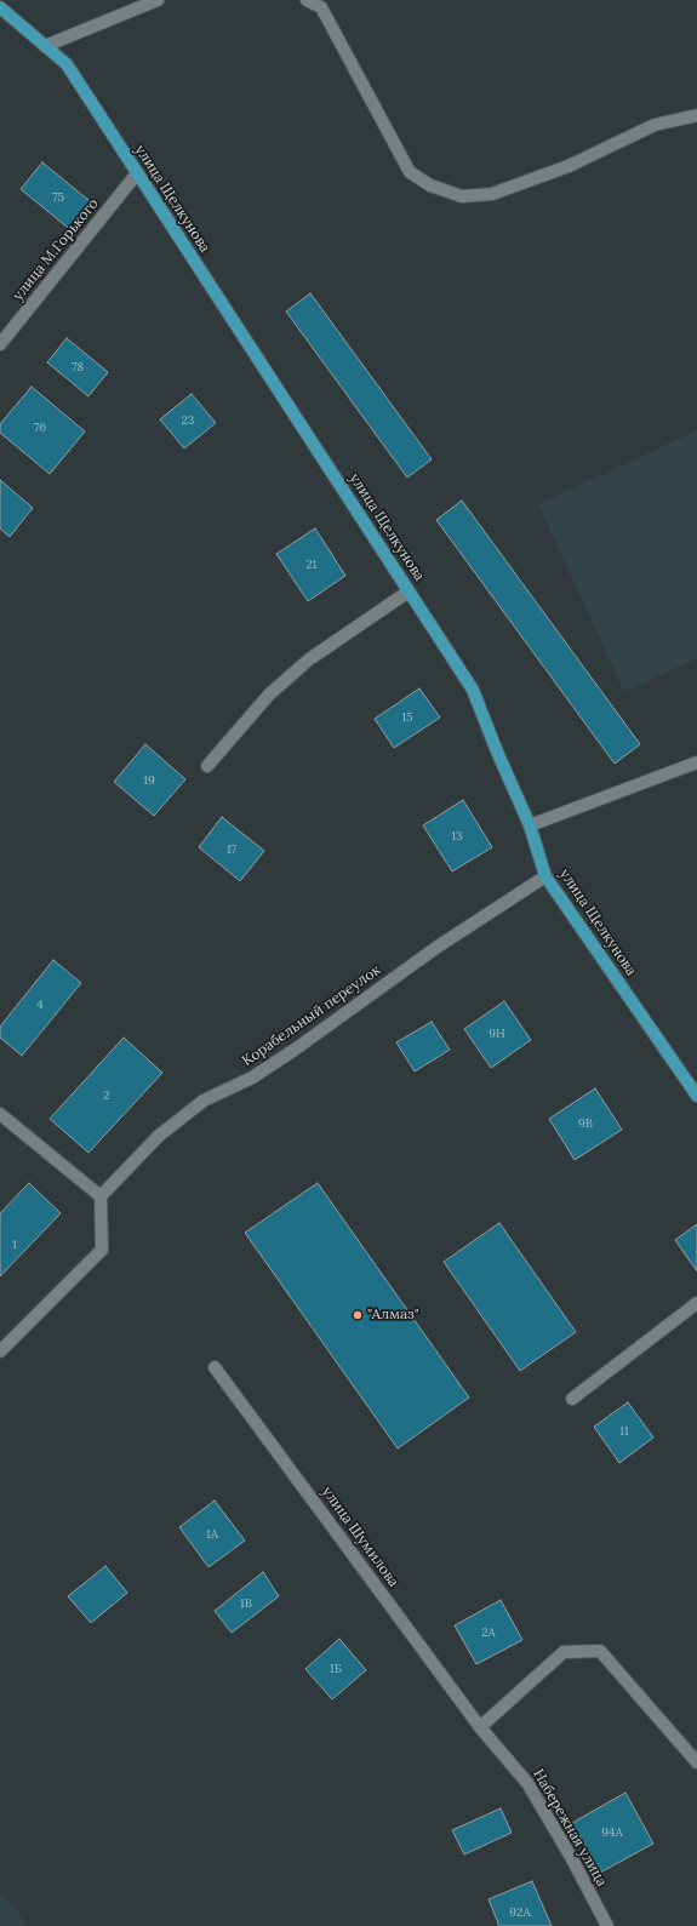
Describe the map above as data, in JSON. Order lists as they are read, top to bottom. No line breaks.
{"streets":{"main road":["улица Щелкунова"],"street":["улица М.Горького","Корабельный переулок","улица Шумилова","Набережная улица"]},"crossings":[["улица Щелкунова","улица М.Горького"],["улица Щелкунова","Корабельный переулок"],["улица Шумилова","Набережная улица"]],"places":["\"Алмаз\""],"house_numbers":["75","78","23","76","21","15","19","13","17","4","9Н","2","9В","1","11","1А","1В","2А","1Б","94А","92А"]}
